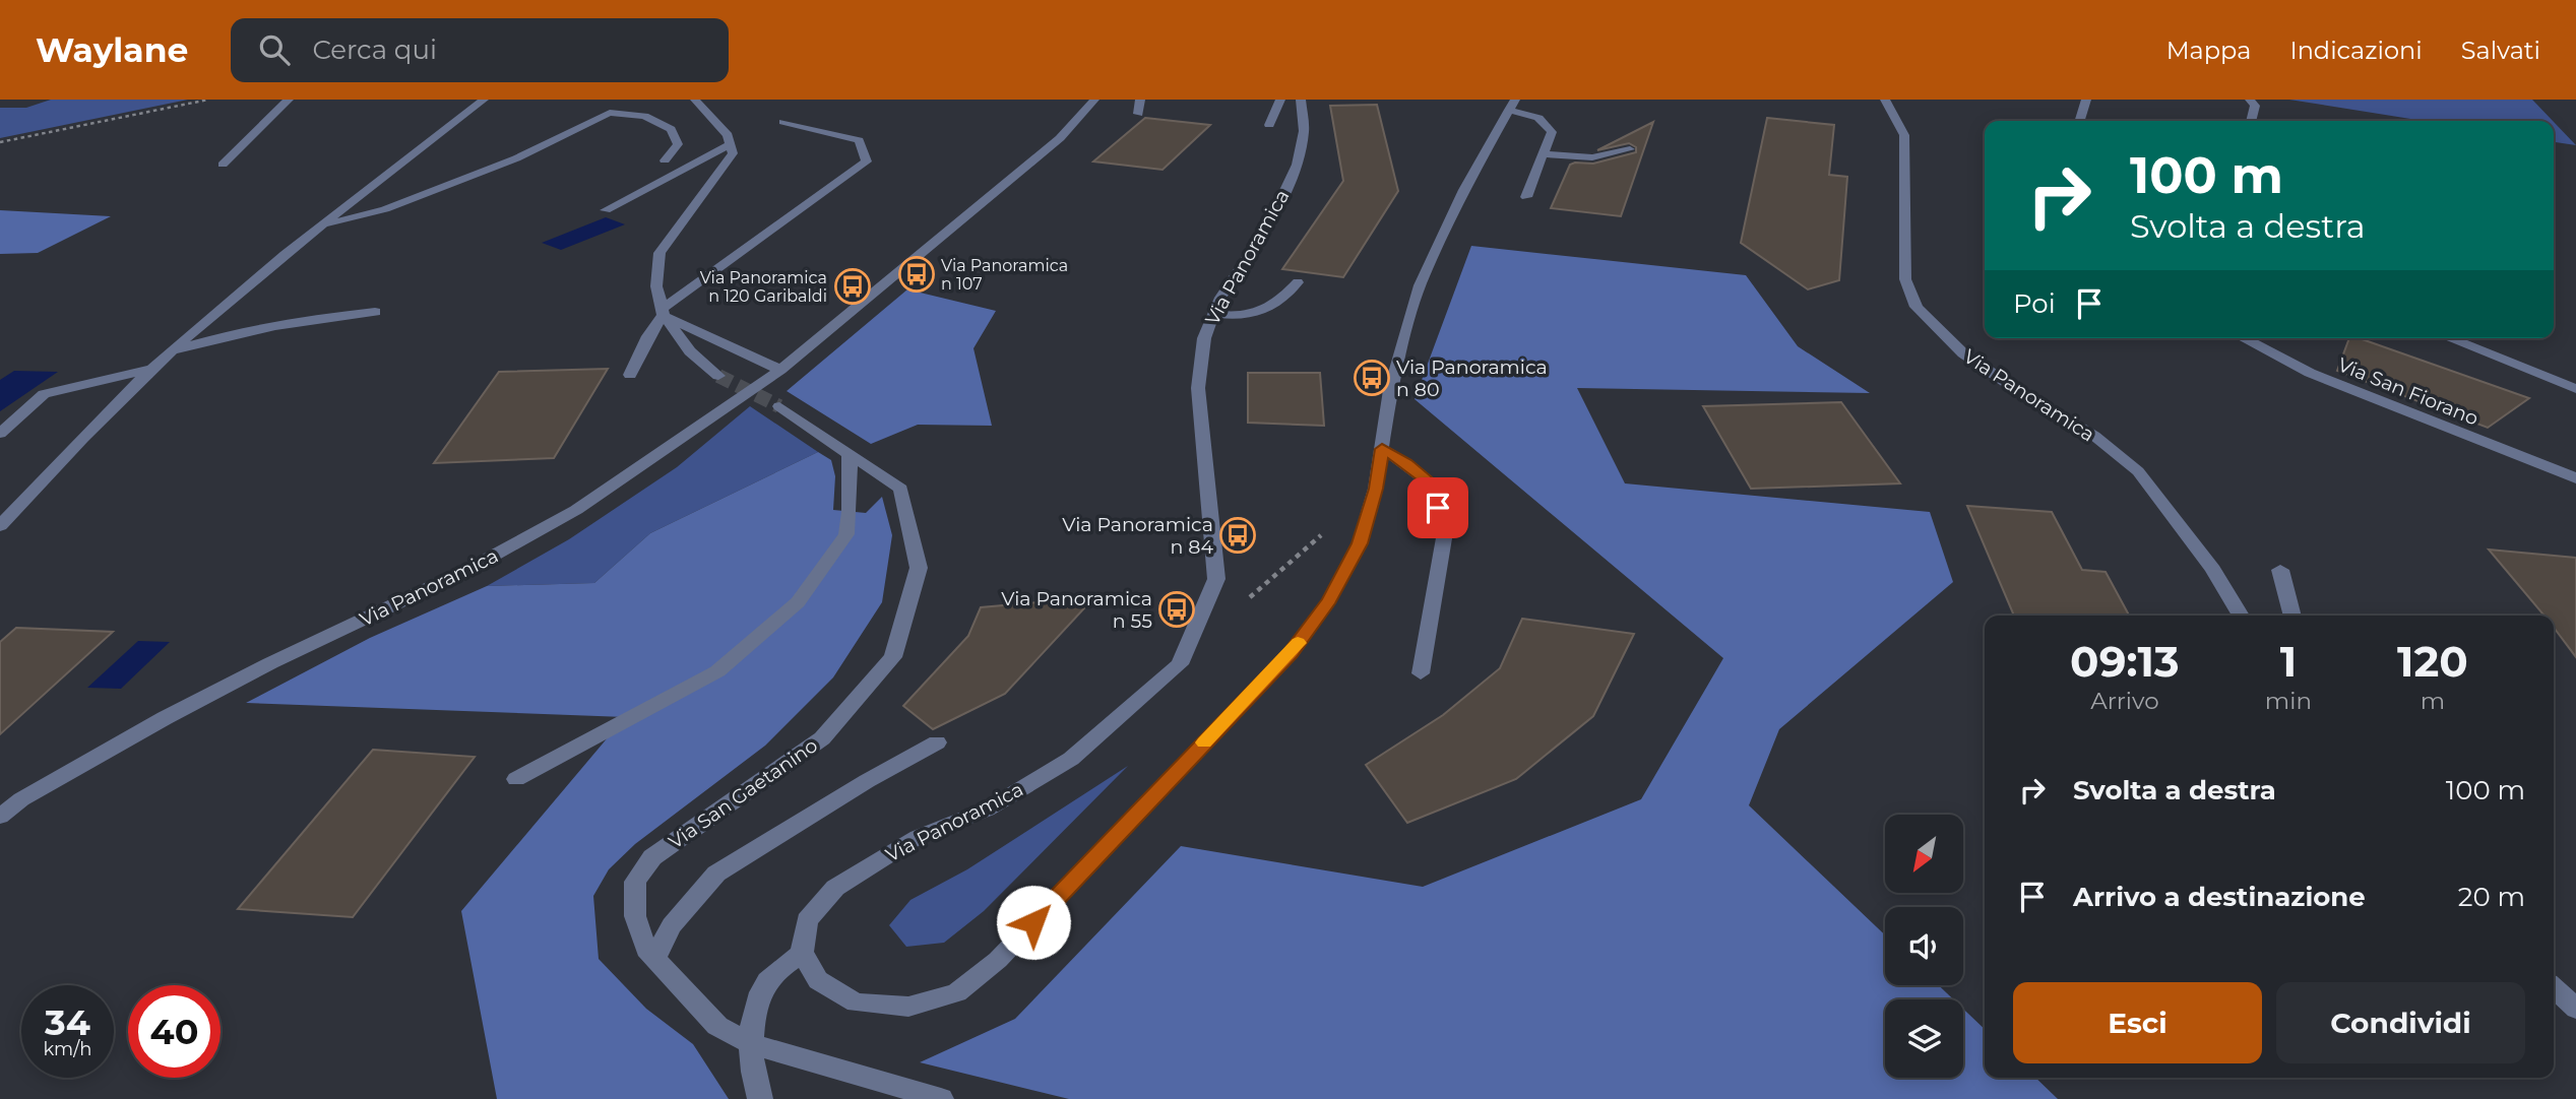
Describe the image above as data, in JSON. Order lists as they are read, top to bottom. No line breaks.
{"streets":{"street":["Via Panoramica","Via San Fiorano","Via San Gaetanino"]},"places":{"bus stop":["Via Panoramica n 107","Via Panoramica n 120 Garibaldi","Via Panoramica n 80","Via Panoramica n 84","Via Panoramica n 55"]},"north":"bottom left","page":{"header":"Waylane","search":"Cerca qui","nav":["Mappa","Indicazioni","Salvati"],"turn":["100 m","Svolta a destra"],"then":"Poi","eta":["09:13","Arrivo","1","min","120","m"],"list":[{"name":"Svolta a destra","value":"100 m"},{"name":"Arrivo a destinazione","value":"20 m"}],"buttons":["Esci","Condividi"],"speed":"34 km/h","limit":"40"}}
